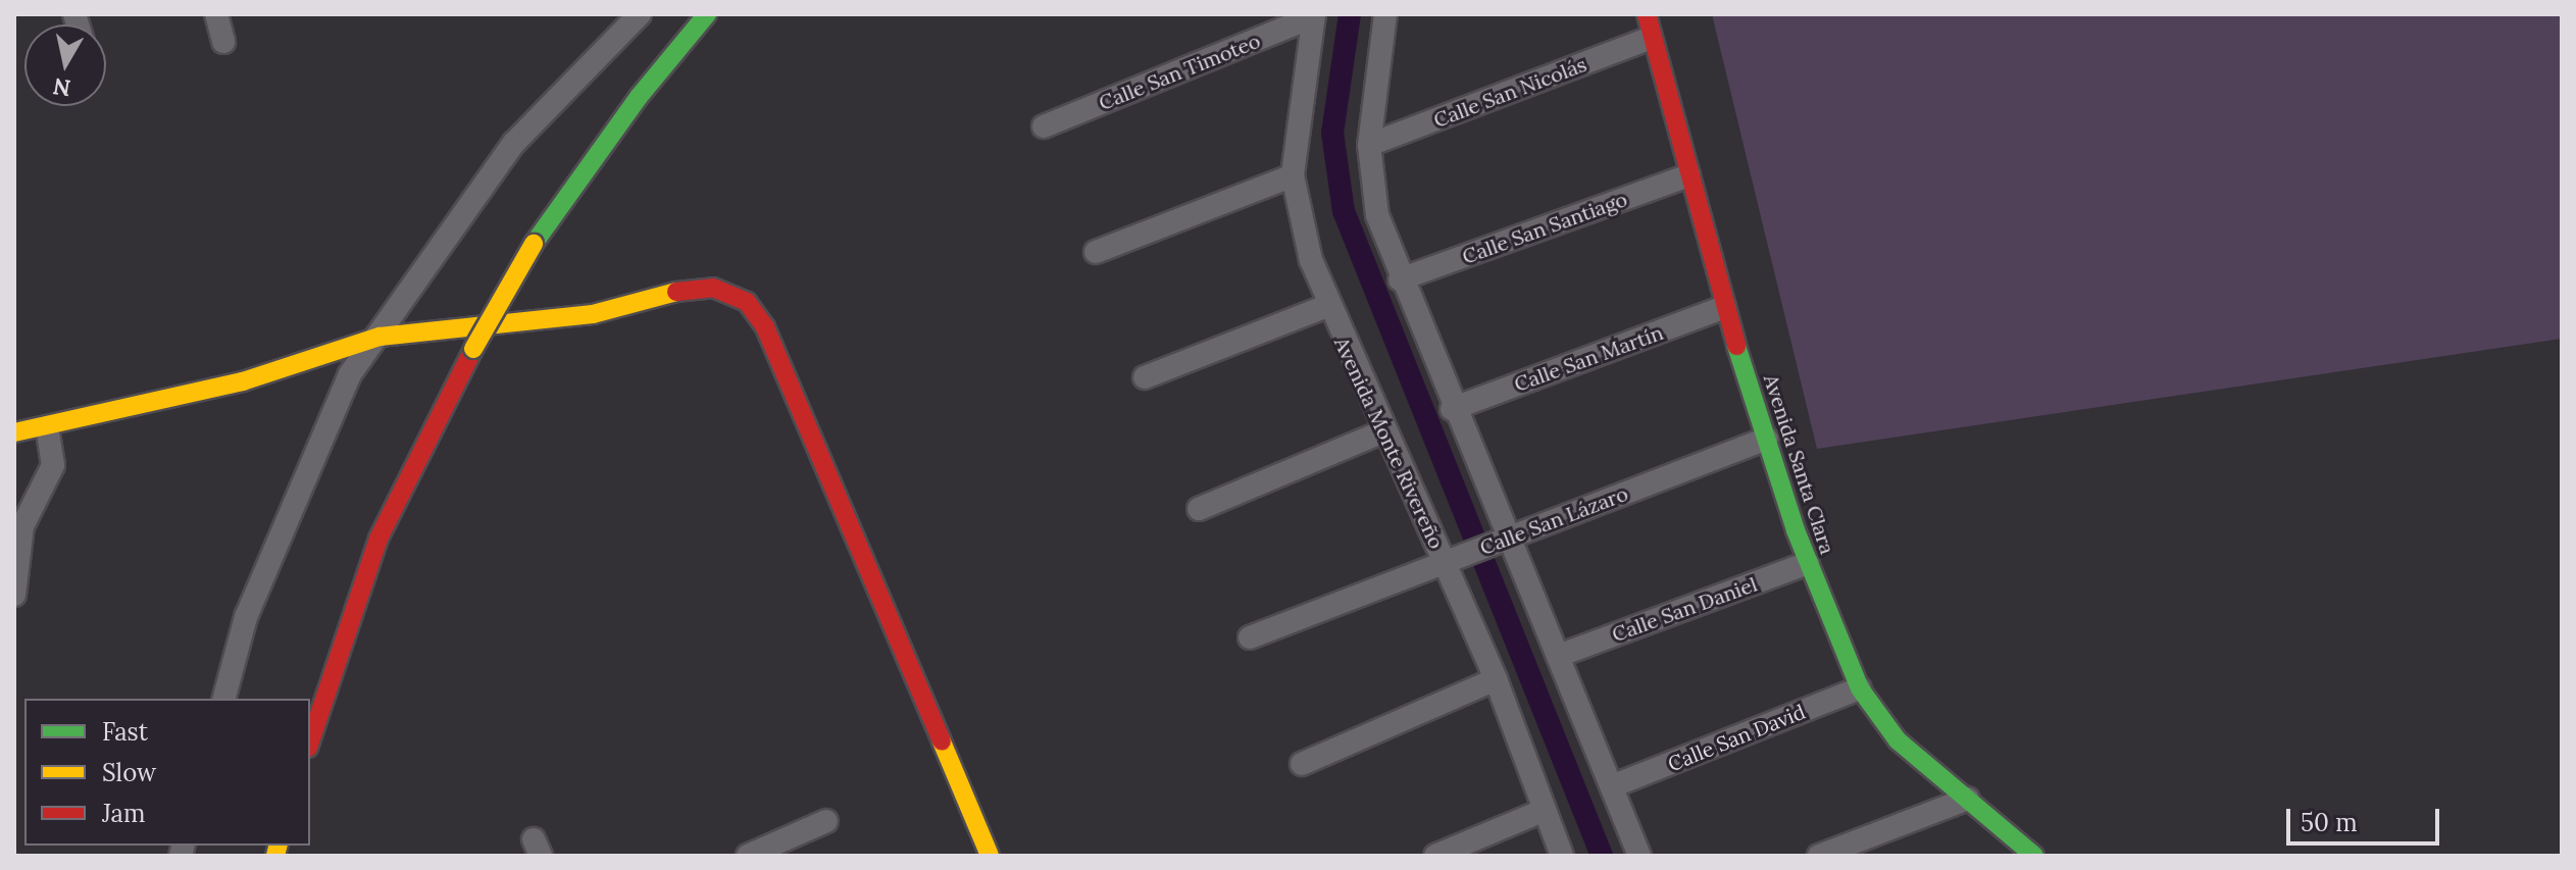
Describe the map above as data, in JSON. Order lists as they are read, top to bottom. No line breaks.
{"streets":{"street":["Calle San Timoteo","Calle San Nicolás","Calle San Santiago","Calle San Martín","Avenida Monte Rivereño","Avenida Santa Clara","Calle San Lázaro","Calle San Daniel","Calle San David"]},"crossings":[["Calle San Timoteo","Avenida Monte Rivereño"],["Calle San Nicolás","Avenida Santa Clara"],["Calle San Santiago","Avenida Santa Clara"],["Calle San Martín","Avenida Santa Clara"],["Avenida Monte Rivereño","Calle San Lázaro"],["Avenida Santa Clara","Calle San Lázaro"],["Avenida Santa Clara","Calle San Daniel"],["Avenida Santa Clara","Calle San David"]],"legend":["Fast","Slow","Jam"],"scale_bar":"50 m","north":"bottom"}
